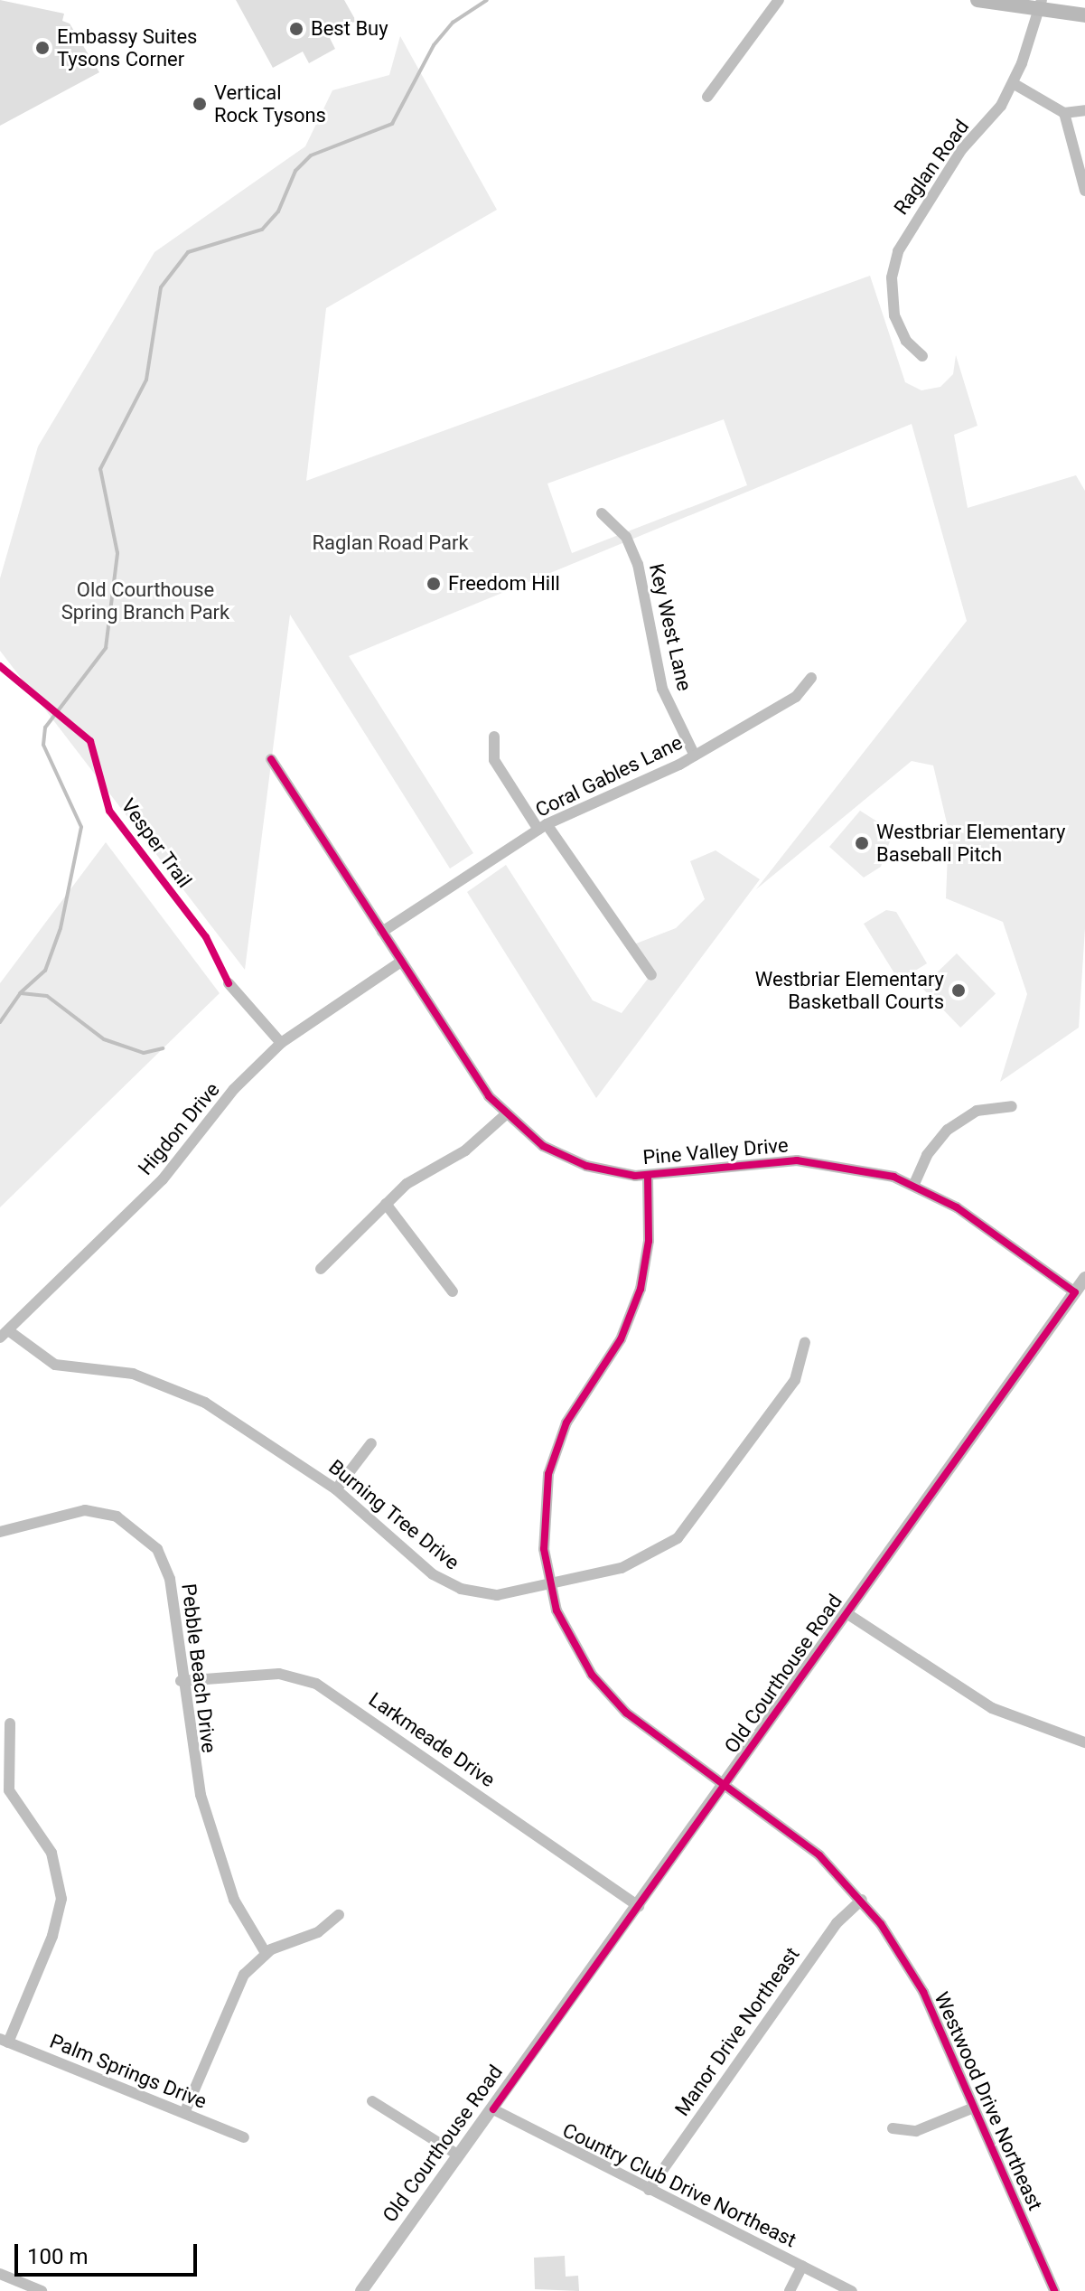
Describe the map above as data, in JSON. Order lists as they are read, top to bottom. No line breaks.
{"streets":{"street":["Raglan Road","Key West Lane","Coral Gables Lane","Higdon Drive","Pine Valley Drive","Burning Tree Drive","Pebble Beach Drive","Old Courthouse Road","Larkmeade Drive","Manor Drive Northeast","Palm Springs Drive","Westwood Drive Northeast","Country Club Drive Northeast"],"cycle path":["Vesper Trail"]},"crossings":[["Key West Lane","Coral Gables Lane"],["Coral Gables Lane","Pine Valley Drive"],["Higdon Drive","Pine Valley Drive"],["Higdon Drive","Burning Tree Drive"],["Pine Valley Drive","Old Courthouse Road"],["Pine Valley Drive","Westwood Drive Northeast"],["Burning Tree Drive","Westwood Drive Northeast"],["Pebble Beach Drive","Larkmeade Drive"],["Old Courthouse Road","Larkmeade Drive"],["Old Courthouse Road","Westwood Drive Northeast"],["Old Courthouse Road","Country Club Drive Northeast"],["Manor Drive Northeast","Westwood Drive Northeast"],["Manor Drive Northeast","Country Club Drive Northeast"]],"parks":["Raglan Road Park","Old Courthouse Spring Branch Park"],"places":["Best Buy","Embassy Suites Tysons Corner","Vertical Rock Tysons","Freedom Hill","Westbriar Elementary Baseball Pitch","Westbriar Elementary Basketball Courts"],"scale_bar":"100 m"}
